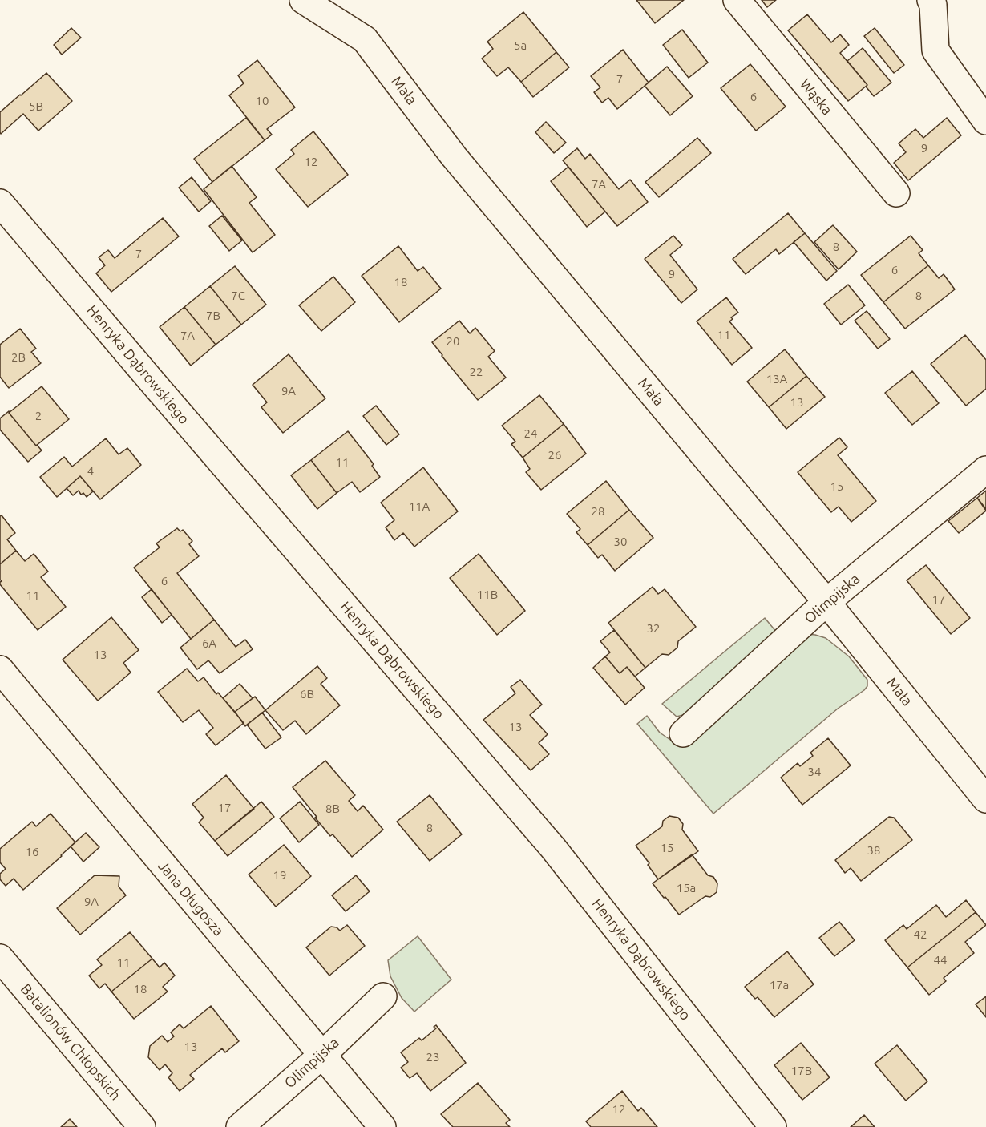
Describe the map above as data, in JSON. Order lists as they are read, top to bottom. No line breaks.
{"streets":{"street":["Mała","Wąska","Henryka Dąbrowskiego","Olimpijska","Jana Długosza","Batalionów Chłopskich"]},"crossings":[["Mała","Olimpijska"],["Olimpijska","Jana Długosza"]],"house_numbers":["5a","7","6","10","5B","9","12","7A","8","7","6","9","18","7C","8","7B","11","7A","20","2B","22","13A","9A","13","2","24","26","11","4","15","11A","28","30","6","11B","11","17","32","6A","13","6B","13","34","17","8B","8","15","38","16","19","15a","9A","42","44","11","17a","18","13","23","17B","12"]}
